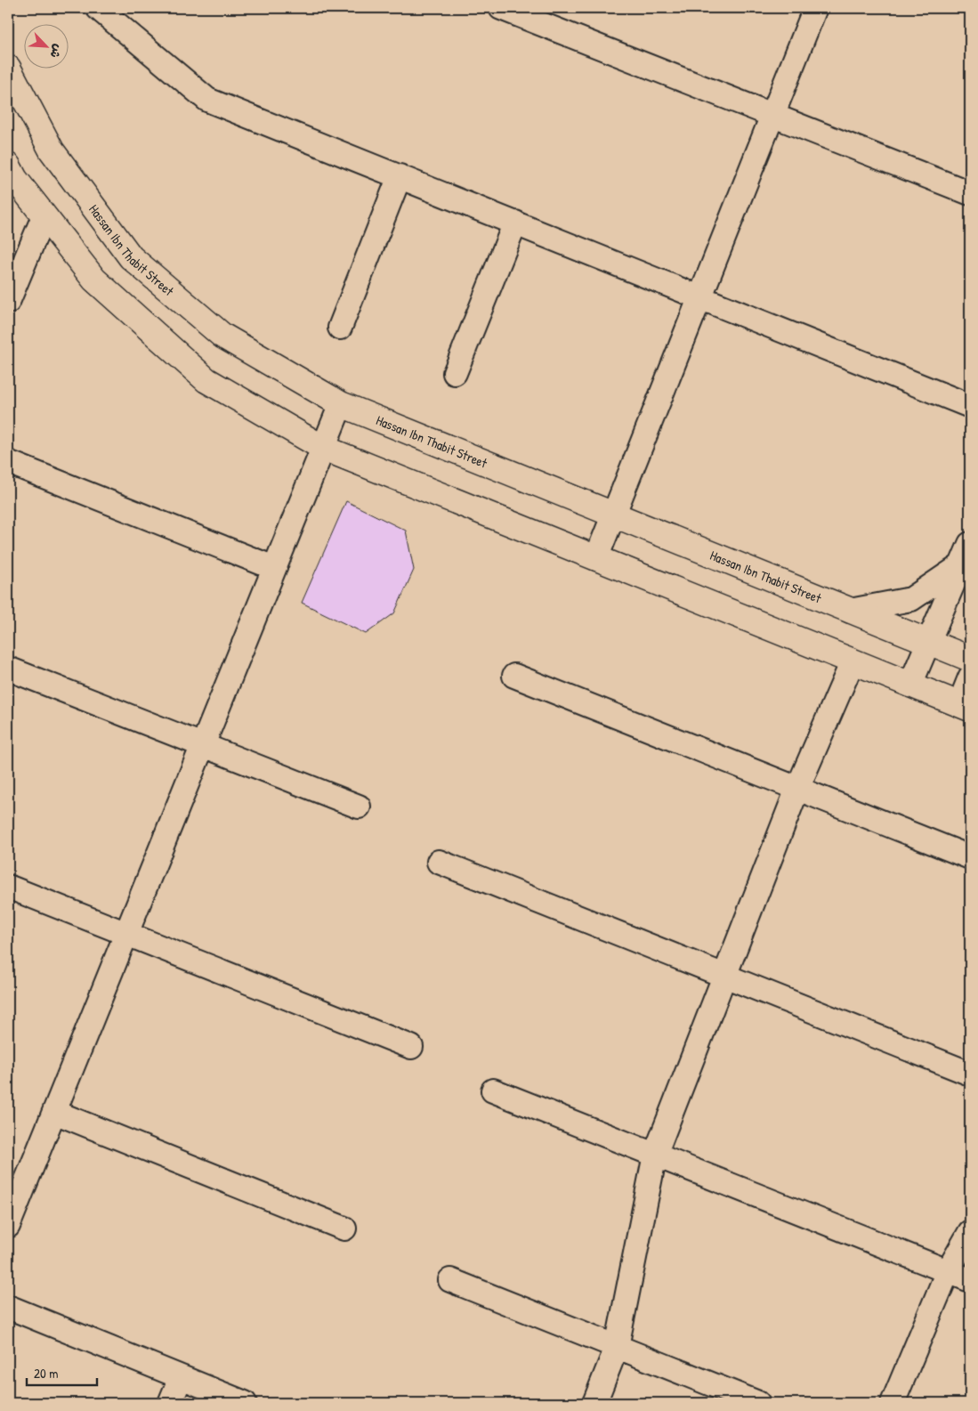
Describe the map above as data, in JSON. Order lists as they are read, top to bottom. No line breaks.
{"streets":{"street":["Hassan Ibn Thabit Street"]},"scale_bar":"20 m","north":"bottom right"}
